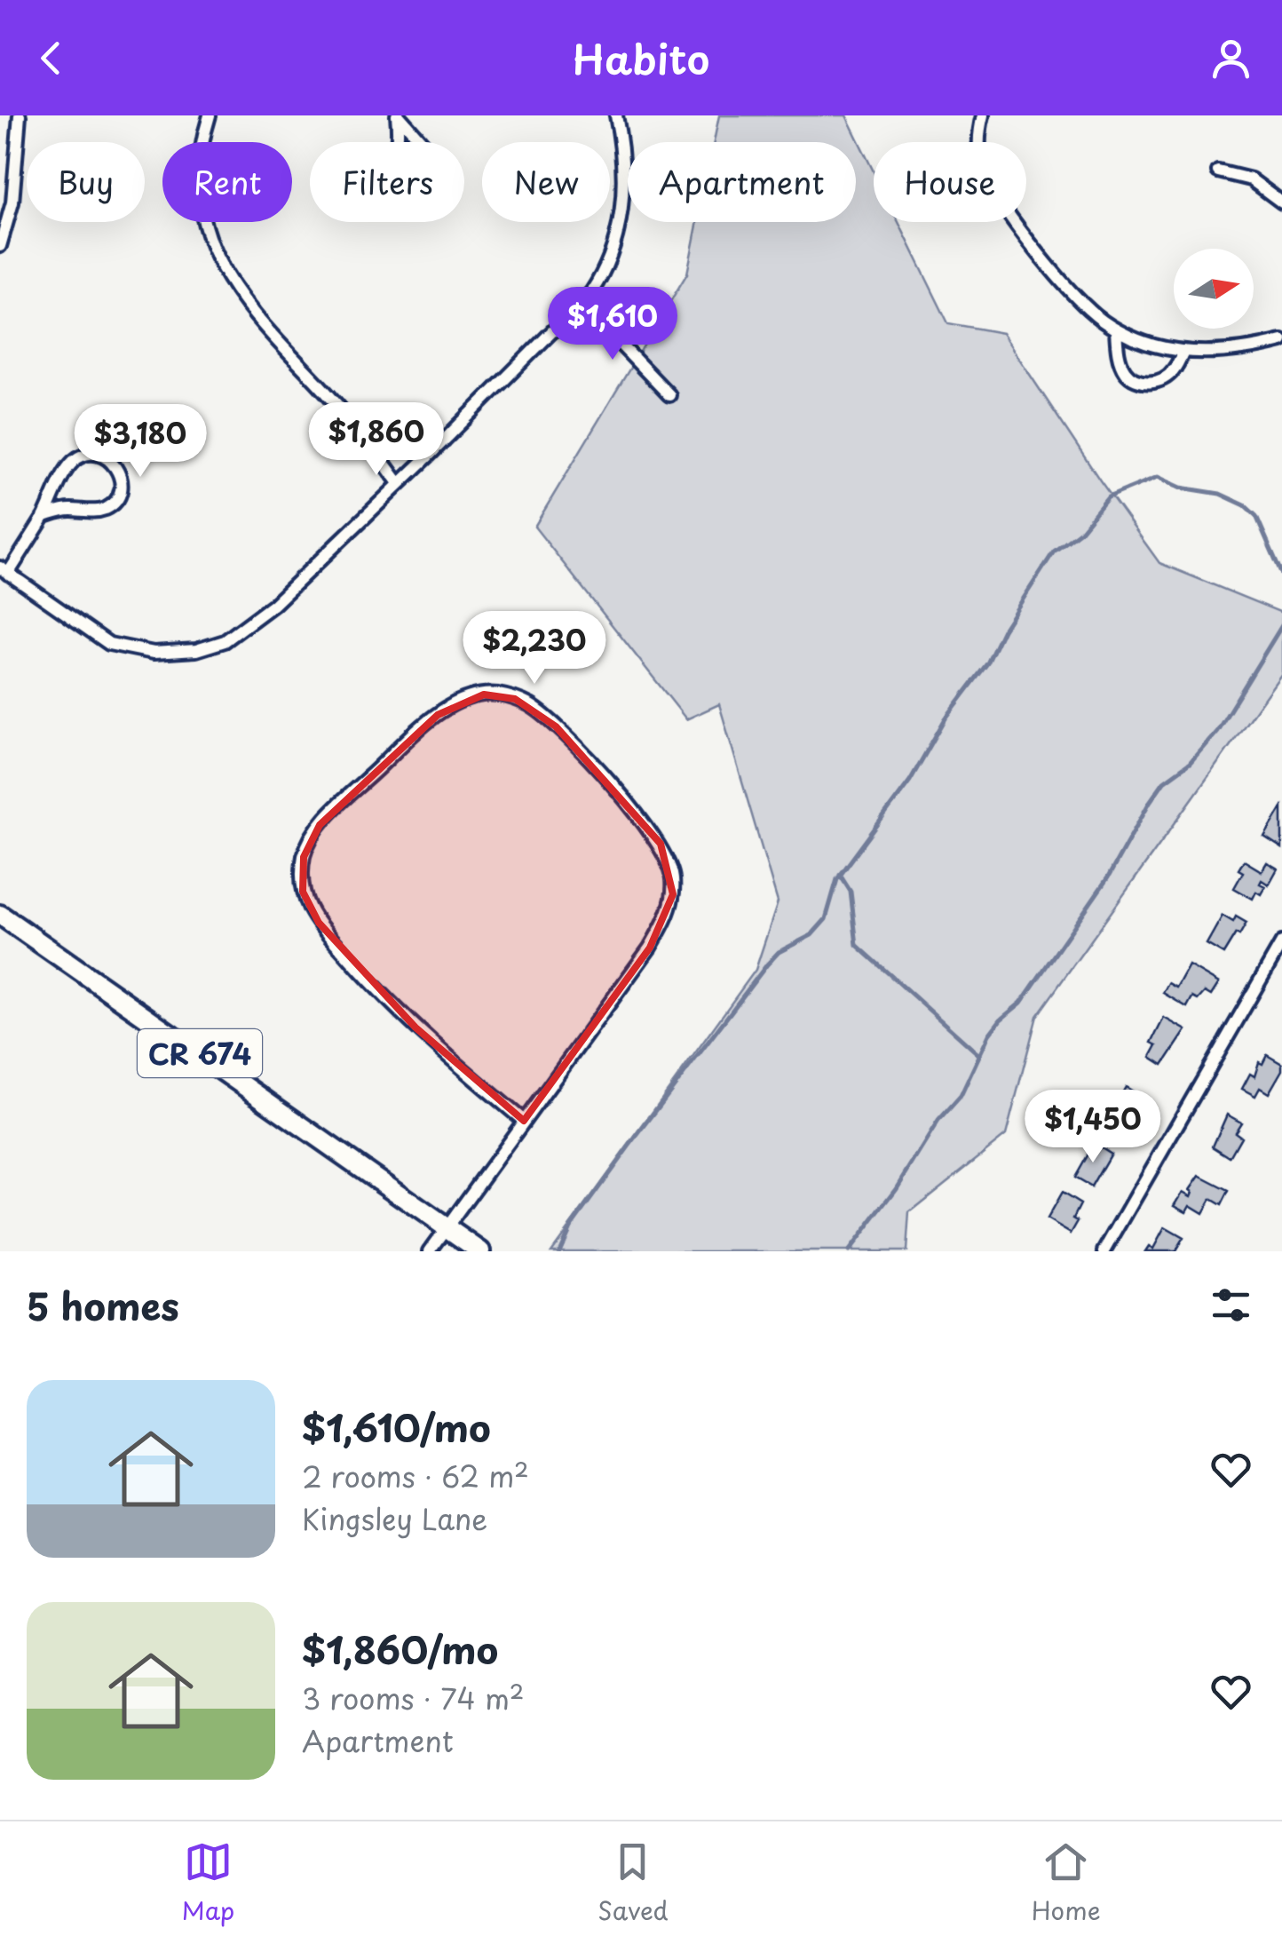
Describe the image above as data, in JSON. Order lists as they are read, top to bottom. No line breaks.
{"streets":{"main road":["CR 674"]},"north":"right","page":{"header":"Habito","chip":["Buy","Rent","Filters","New","Apartment","House"],"price":["$1,610","$1,860","$3,180","$2,230","$1,450"],"heading":"5 homes","list":[{"name":"$1,610/mo","note":"2 rooms · 62 m² · Kingsley Lane"},{"name":"$1,860/mo","note":"3 rooms · 74 m² · Apartment"}],"tabs":["Map","Saved","Home"]}}
